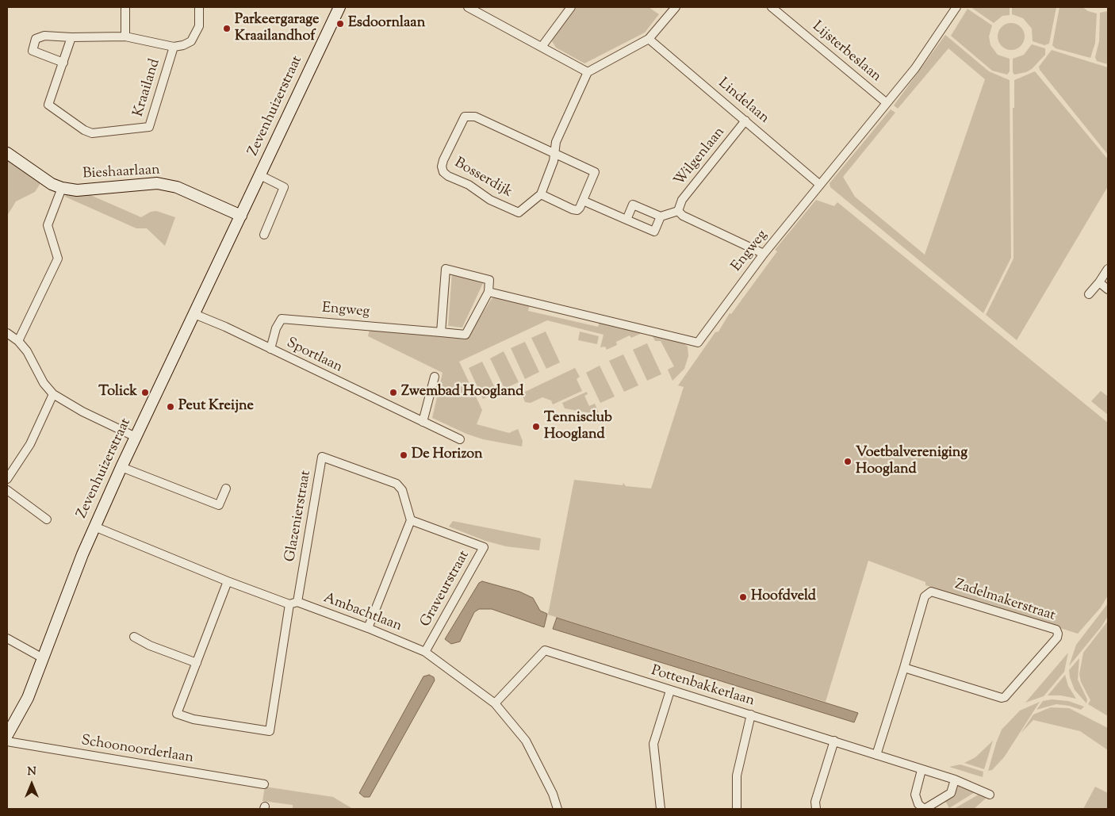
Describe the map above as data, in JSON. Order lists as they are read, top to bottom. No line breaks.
{"streets":{"street":["Lijsterbeslaan","Kraailand","Lindelaan","Zevenhuizerstraat","Wilgenlaan","Bieshaarlaan","Bosserdijk","Engweg","Sportlaan","Glazenierstraat","Graveurstraat","Zadelmakerstraat","Ambachtlaan","Pottenbakkerlaan","Schoonoorderlaan"]},"crossings":[["Lijsterbeslaan","Engweg"],["Lindelaan","Wilgenlaan"],["Lindelaan","Engweg"],["Zevenhuizerstraat","Bieshaarlaan"],["Zevenhuizerstraat","Sportlaan"],["Zevenhuizerstraat","Ambachtlaan"],["Engweg","Sportlaan"],["Glazenierstraat","Graveurstraat"],["Glazenierstraat","Ambachtlaan"],["Graveurstraat","Ambachtlaan"],["Zadelmakerstraat","Pottenbakkerlaan"],["Ambachtlaan","Pottenbakkerlaan"]],"places":["Esdoornlaan","Parkeergarage Kraailandhof","Tolick","Zwembad Hoogland","Peut Kreijne","Tennisclub Hoogland","De Horizon","Voetbalvereniging Hoogland","Hoofdveld"],"north":"top"}
